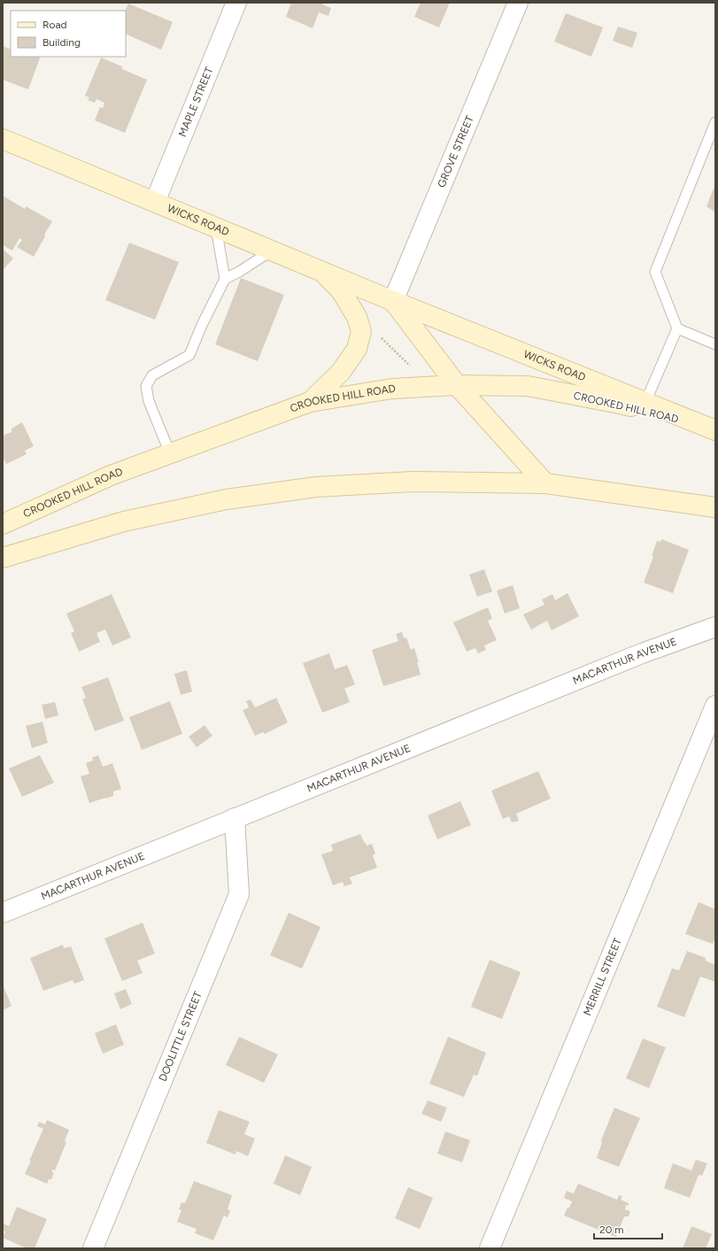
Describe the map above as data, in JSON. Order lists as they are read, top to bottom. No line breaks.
{"streets":{"main road":["WICKS ROAD","CROOKED HILL ROAD"],"street":["MAPLE STREET","GROVE STREET","MACARTHUR AVENUE","MERRILL STREET","DOOLITTLE STREET"]},"crossings":[["MAPLE STREET","WICKS ROAD"],["GROVE STREET","WICKS ROAD"],["WICKS ROAD","CROOKED HILL ROAD"],["MACARTHUR AVENUE","DOOLITTLE STREET"]],"legend":["Road","Building"],"scale_bar":"20 m"}
